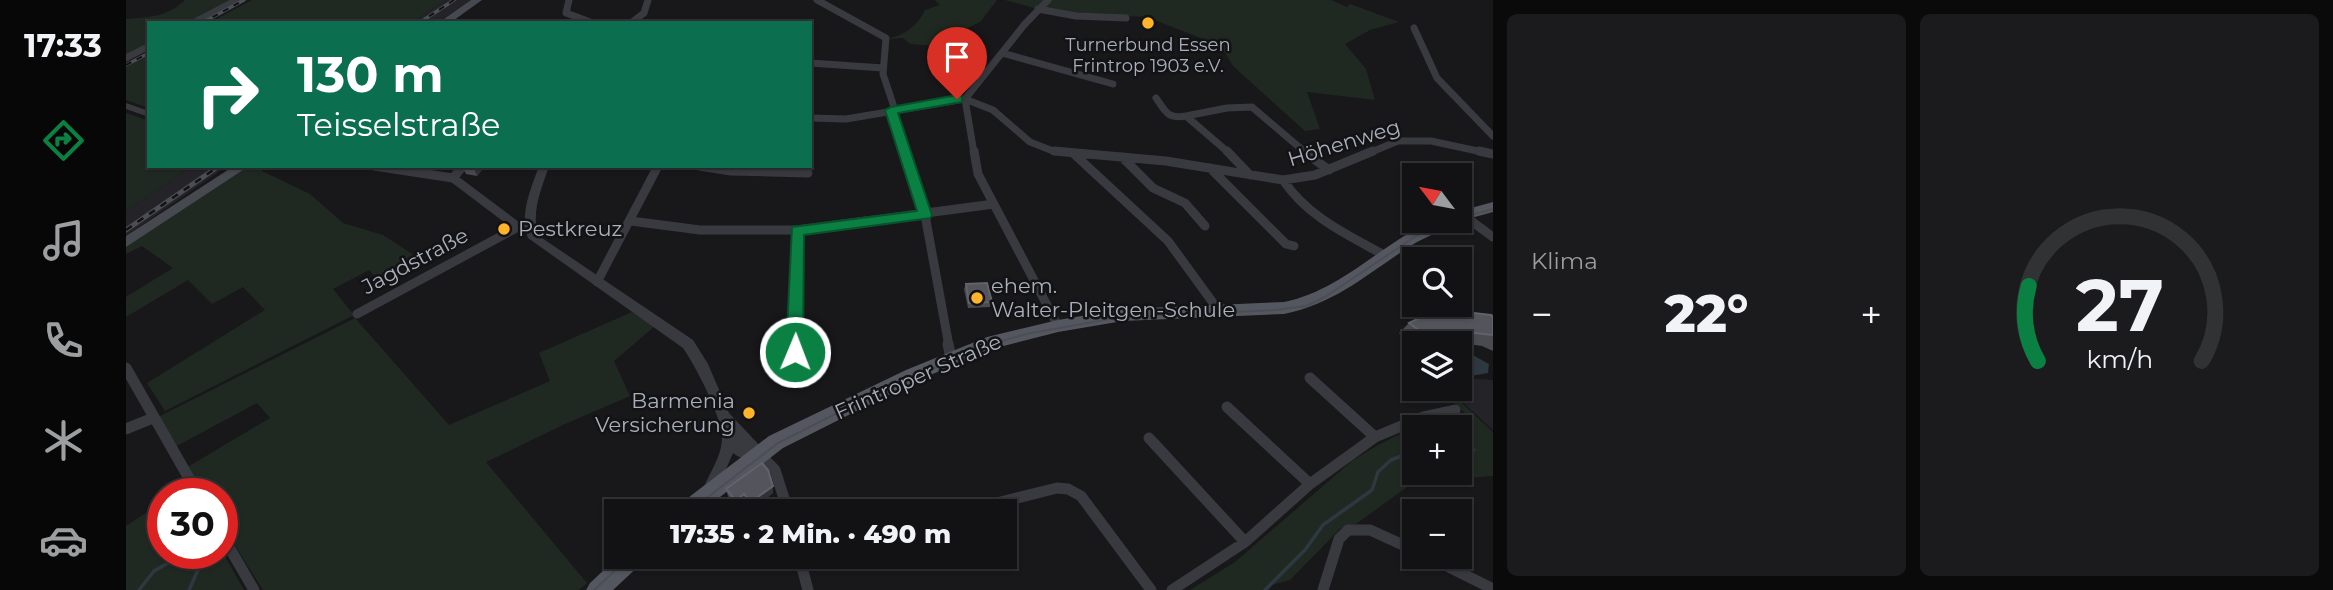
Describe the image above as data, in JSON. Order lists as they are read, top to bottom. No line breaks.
{"streets":{"main road":["Frintroper Straße"],"street":["Höhenweg","Jagdstraße"]},"places":["Turnerbund Essen Frintrop 1903 e.V.","Pestkreuz","ehem. Walter-Pleitgen-Schule","Barmenia Versicherung"],"north":"top left","page":{"tabs":"17:33","tile":"Klima","turn":["130 m","Teisselstraße"],"map_buttons":["+","−"],"heat":["−","22°","+"],"limit":"30","trip":"17:35 · 2 Min. · 490 m","gauge":["27","km/h"]}}
